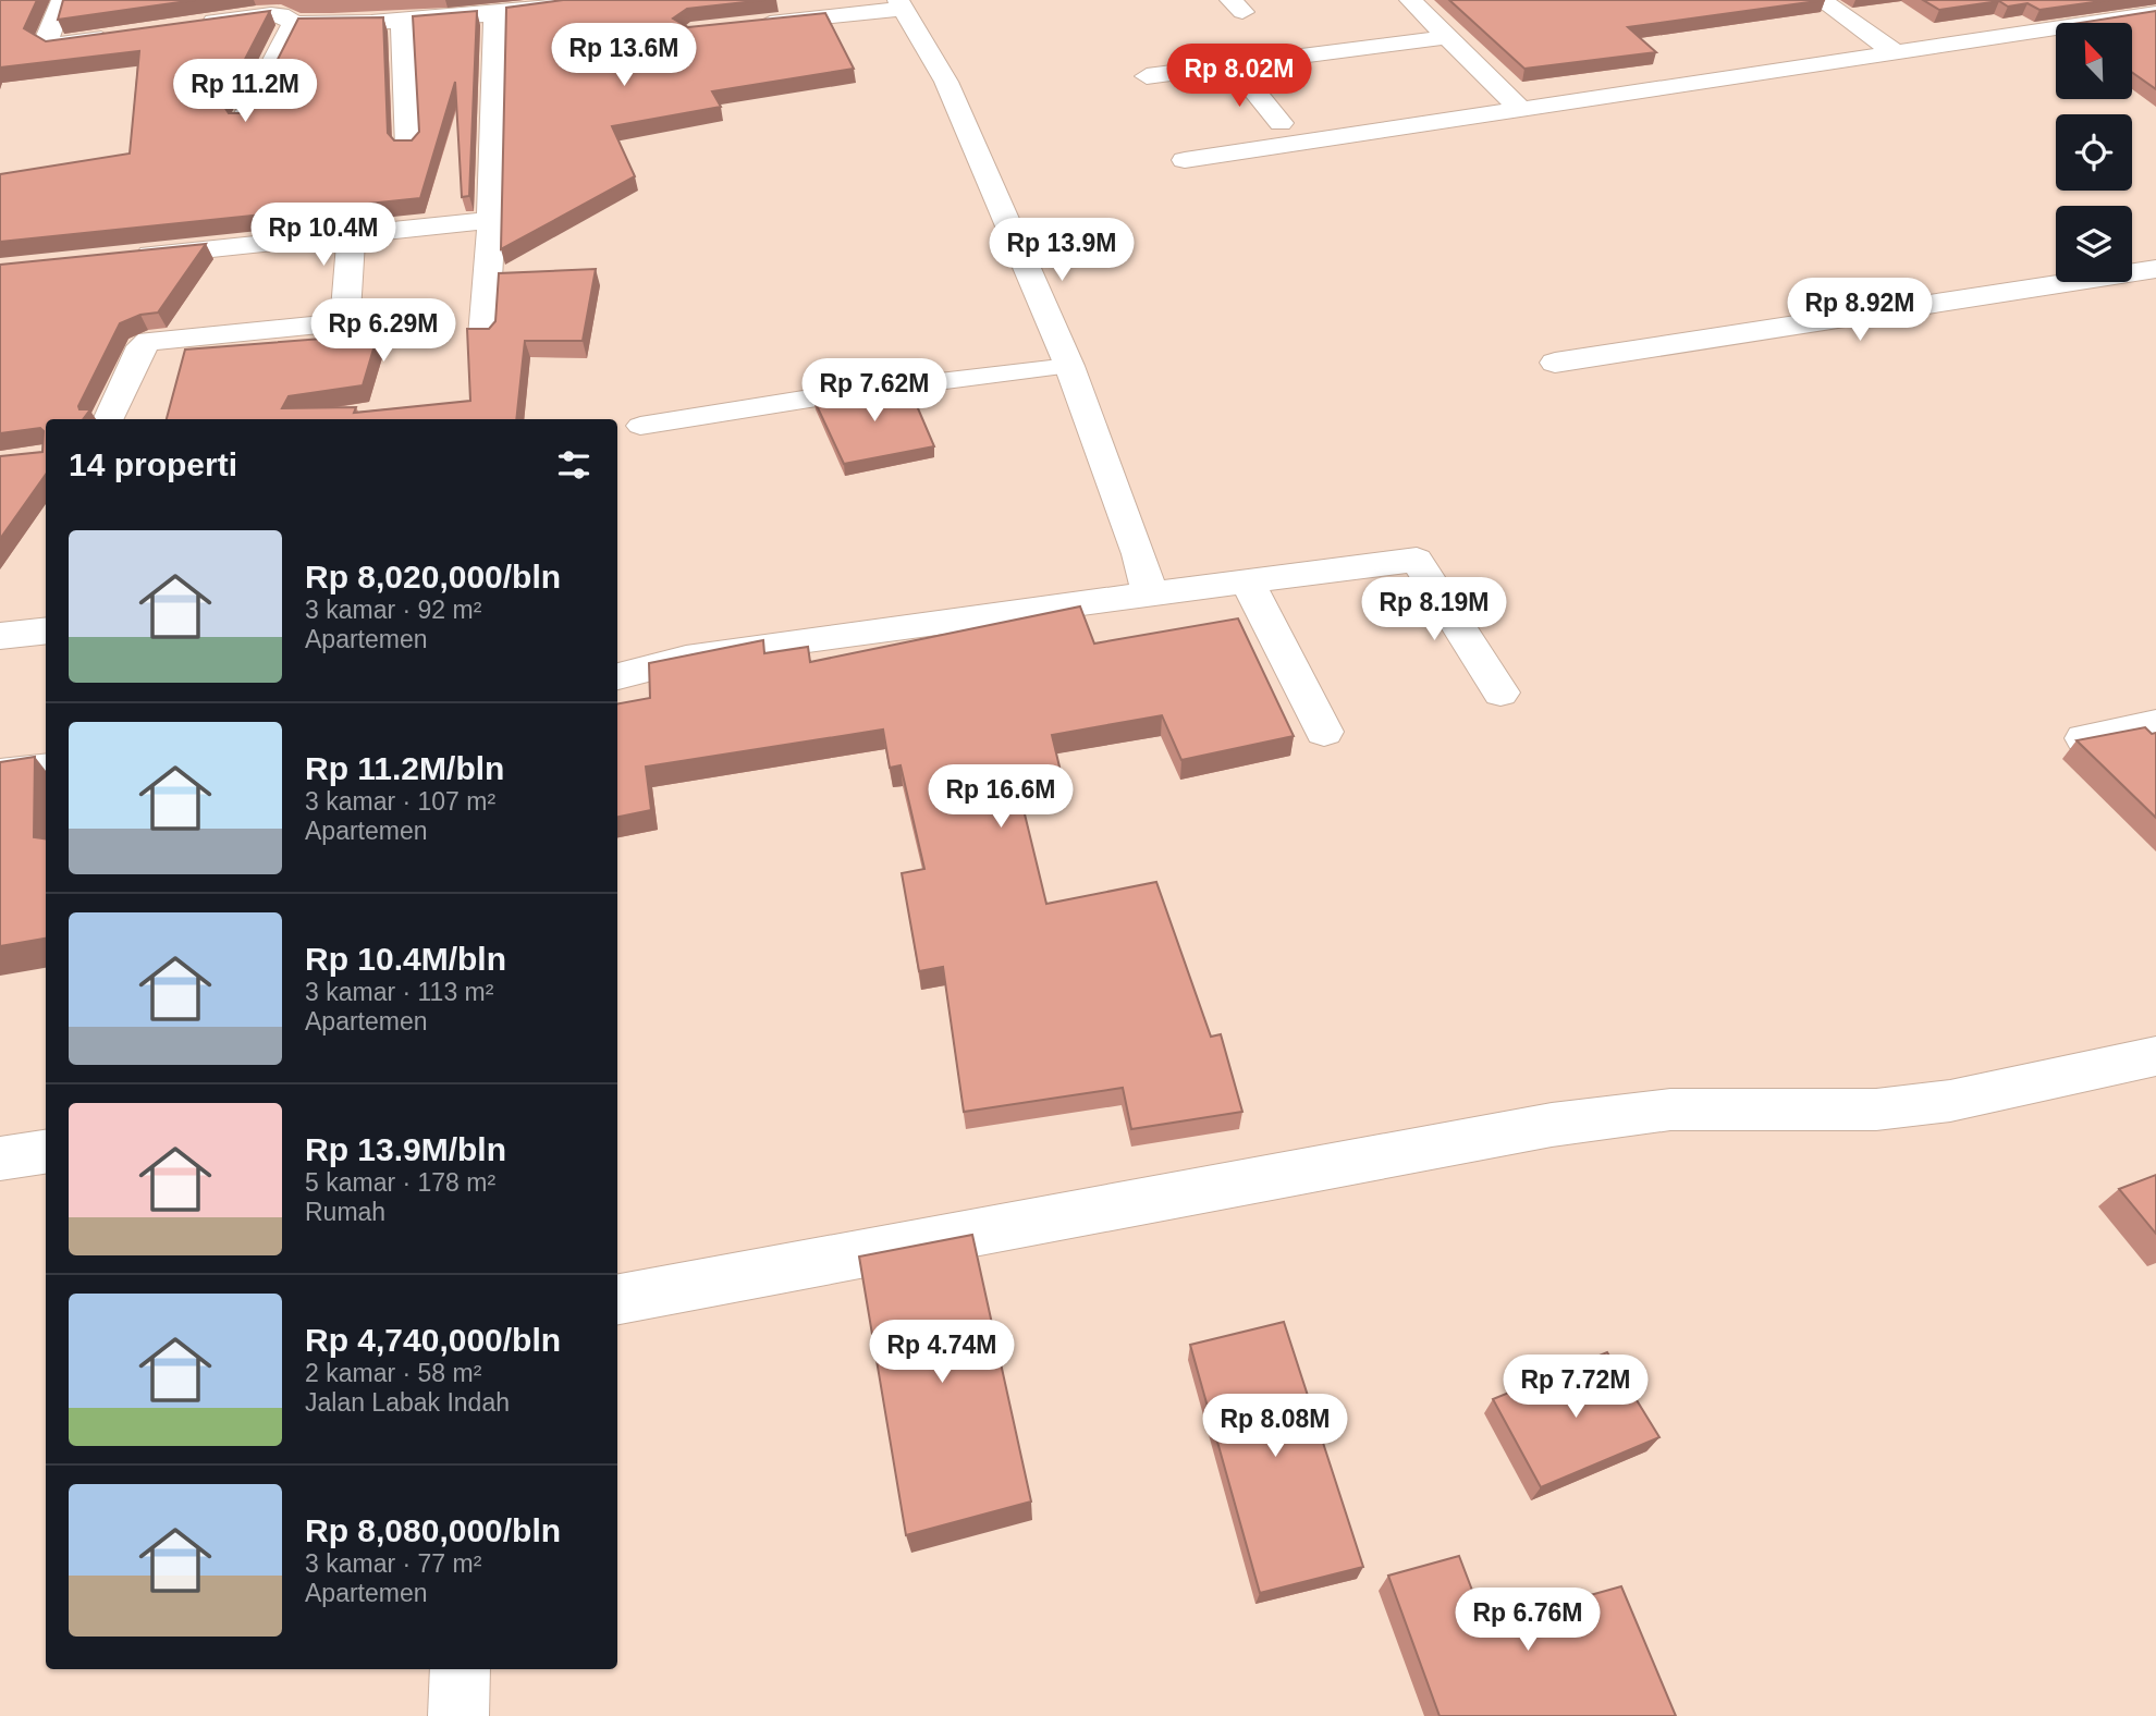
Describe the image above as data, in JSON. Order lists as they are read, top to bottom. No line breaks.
{"north":"top left","page":{"price":["Rp 13.6M","Rp 8.02M","Rp 11.2M","Rp 10.4M","Rp 13.9M","Rp 8.92M","Rp 6.29M","Rp 7.62M","Rp 8.19M","Rp 16.6M","Rp 4.74M","Rp 7.72M","Rp 8.08M","Rp 6.76M"],"heading":"14 properti","list":[{"name":"Rp 8,020,000/bln","note":"3 kamar · 92 m² · Apartemen"},{"name":"Rp 11.2M/bln","note":"3 kamar · 107 m² · Apartemen"},{"name":"Rp 10.4M/bln","note":"3 kamar · 113 m² · Apartemen"},{"name":"Rp 13.9M/bln","note":"5 kamar · 178 m² · Rumah"},{"name":"Rp 4,740,000/bln","note":"2 kamar · 58 m² · Jalan Labak Indah"},{"name":"Rp 8,080,000/bln","note":"3 kamar · 77 m² · Apartemen"}]}}
